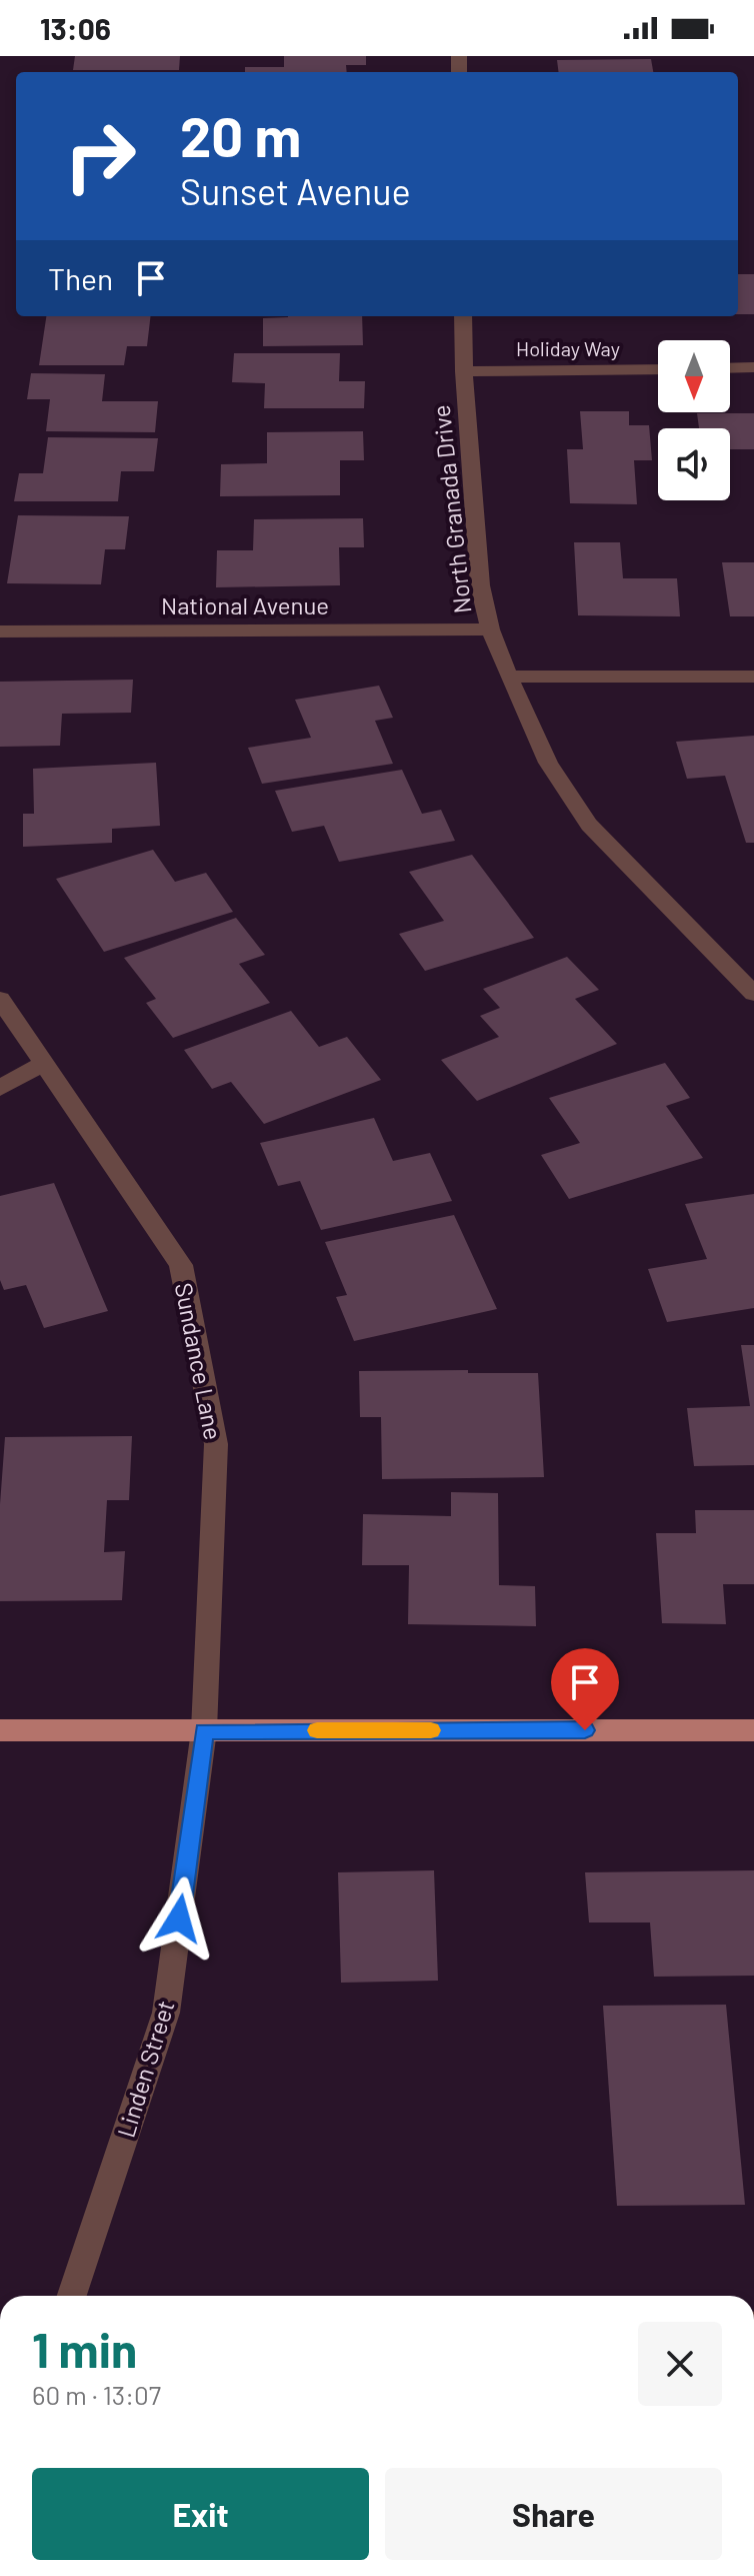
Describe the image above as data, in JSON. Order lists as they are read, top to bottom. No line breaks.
{"streets":{"street":["Holiday Way","North Granada Drive","National Avenue","Sundance Lane","Linden Street"]},"crossings":[["Holiday Way","North Granada Drive"],["North Granada Drive","National Avenue"],["Sundance Lane","Linden Street"]],"north":"bottom","page":{"status":"13:06","turn":["20 m","Sunset Avenue"],"then":"Then","heading":["1 min","60 m · 13:07"],"buttons":["Exit","Share"]}}
